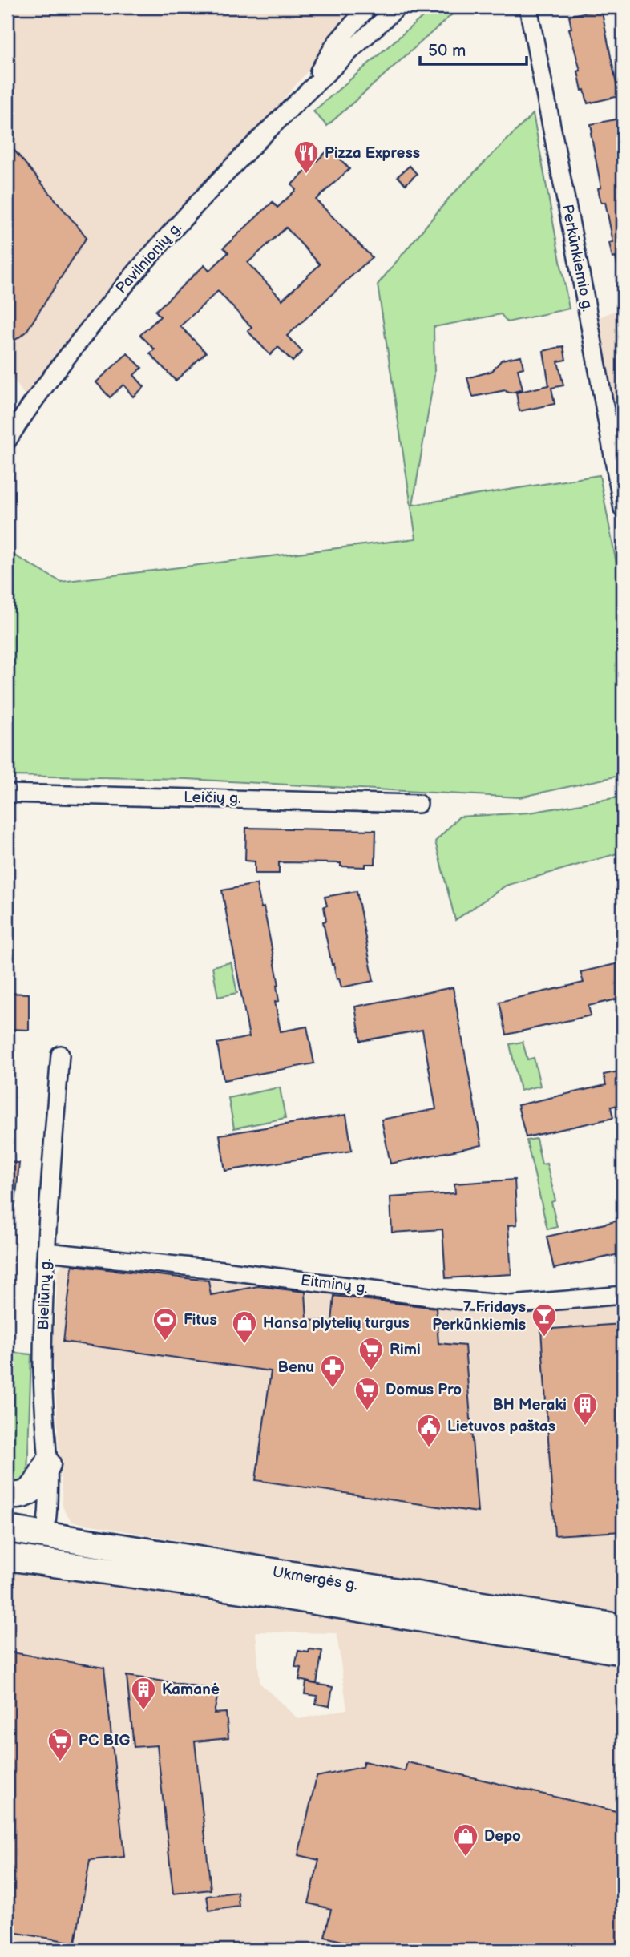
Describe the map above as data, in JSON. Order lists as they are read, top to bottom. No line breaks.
{"streets":{"highway":["Ukmergės g."],"street":["Pavilnionių g.","Perkūnkiemio g.","Leičių g.","Eitminų g.","Bieliūnų g."]},"crossings":[["Eitminų g.","Bieliūnų g."],["Bieliūnų g.","Ukmergės g."]],"places":{"restaurant":["Pizza Express"],"bar":["7 Fridays Perkūnkiemis"],"sports":["Fitus"],"shop":["Hansa plytelių turgus","Depo"],"supermarket":["Rimi","Domus Pro","PC BIG"],"pharmacy":["Benu"],"building":["BH Meraki","Kamanė"],"public building":["Lietuvos paštas"]},"scale_bar":"50 m"}
